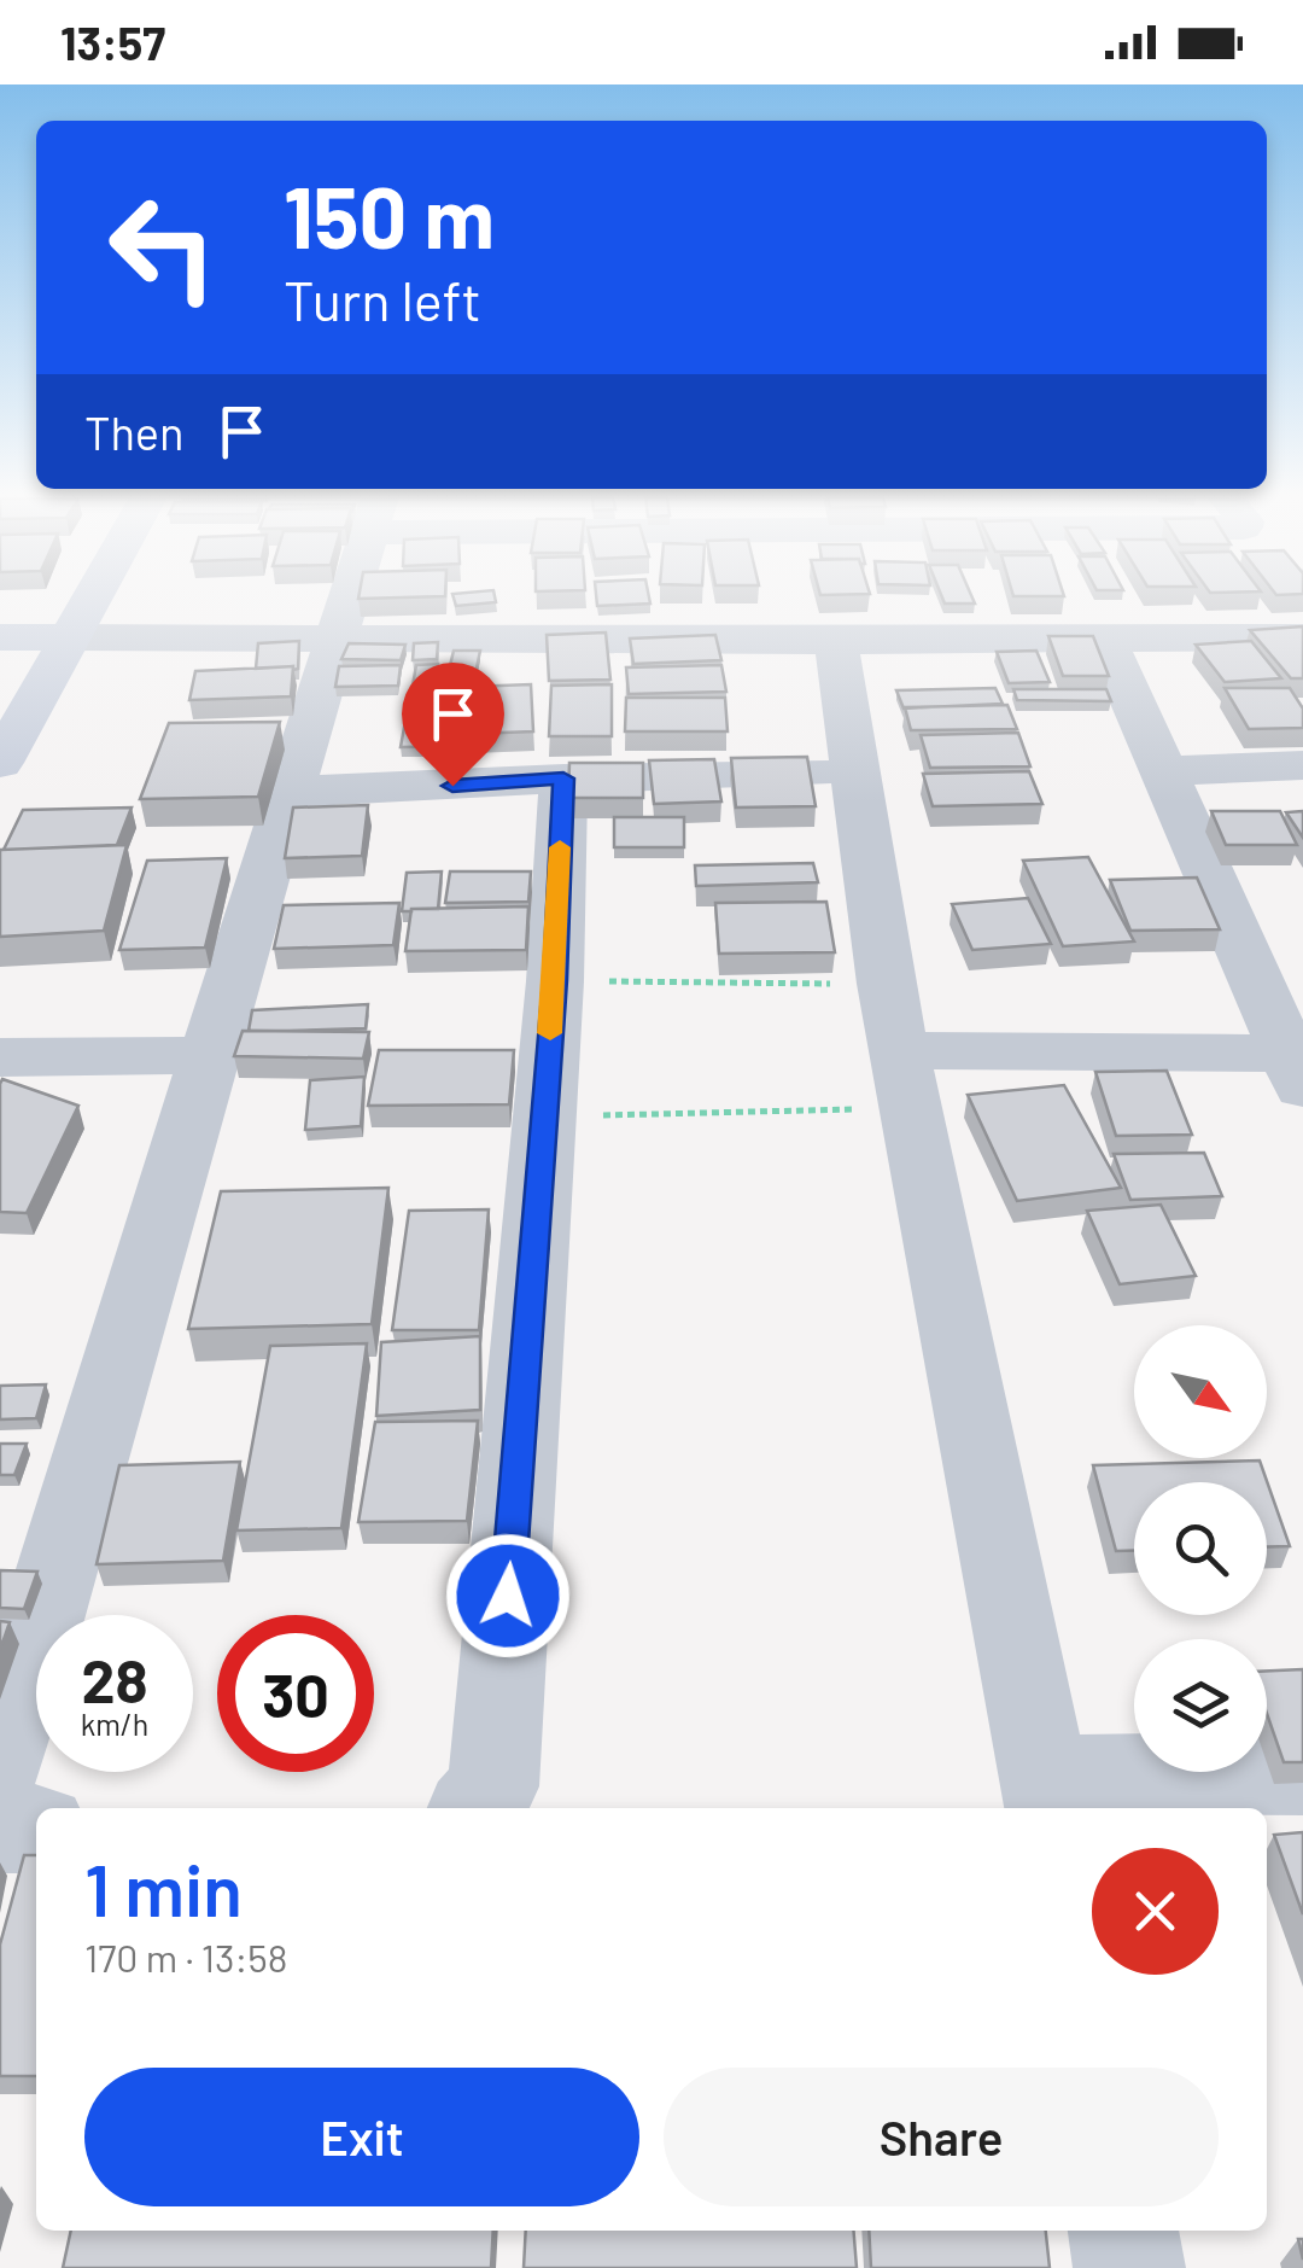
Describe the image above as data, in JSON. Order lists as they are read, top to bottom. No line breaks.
{"north":"bottom right","page":{"status":"13:57","turn":["150 m","Turn left"],"then":"Then","speed":"28 km/h","limit":"30","heading":["1 min","170 m · 13:58"],"buttons":["Exit","Share"]}}
